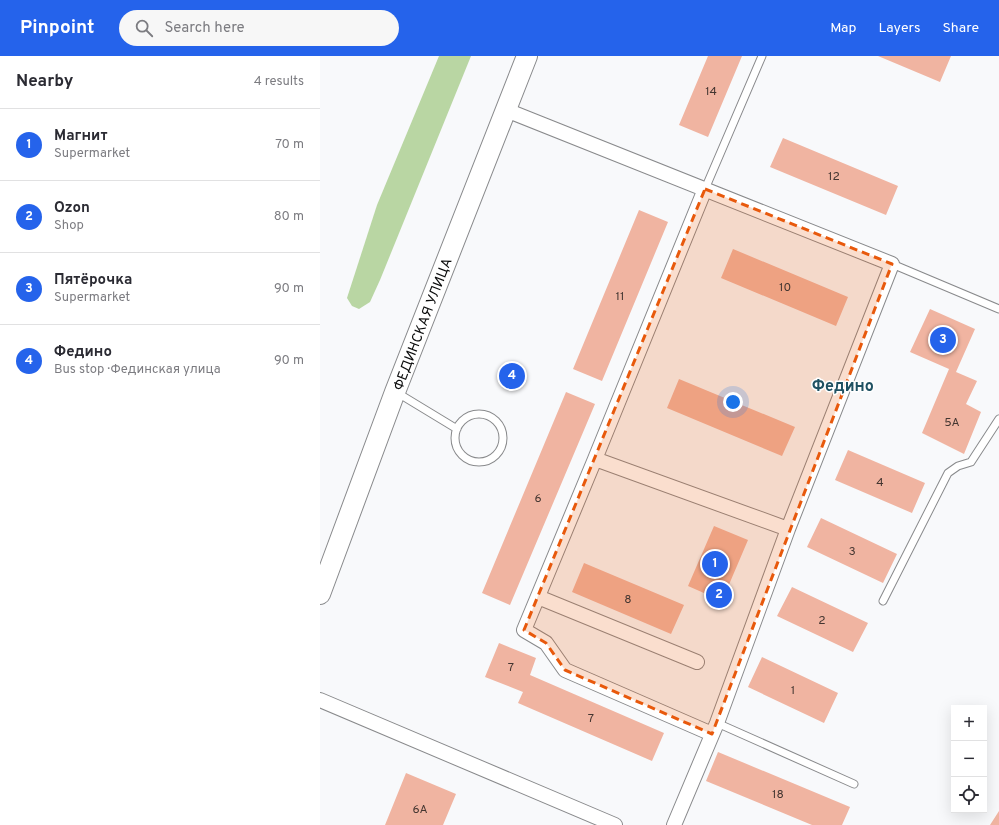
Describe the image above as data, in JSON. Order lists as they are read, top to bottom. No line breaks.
{"streets":{"street":["ФЕДИНСКАЯ УЛИЦА"]},"districts":["Федино"],"house_numbers":["14","12","10","11","5А","4","6","3","8","2","7","1","7","18","6А"],"page":{"header":"Pinpoint","search":"Search here","nav":["Map","Layers","Share"],"heading":["Nearby","4 results"],"list":[{"mark":"1","name":"Магнит","note":"Supermarket","value":"70 m"},{"mark":"2","name":"Ozon","note":"Shop","value":"80 m"},{"mark":"3","name":"Пятёрочка","note":"Supermarket","value":"90 m"},{"mark":"4","name":"Федино","note":"Bus stop · Фединская улица","value":"90 m"}],"pins":["3","4","1","2"],"map_buttons":["+","−"]}}
